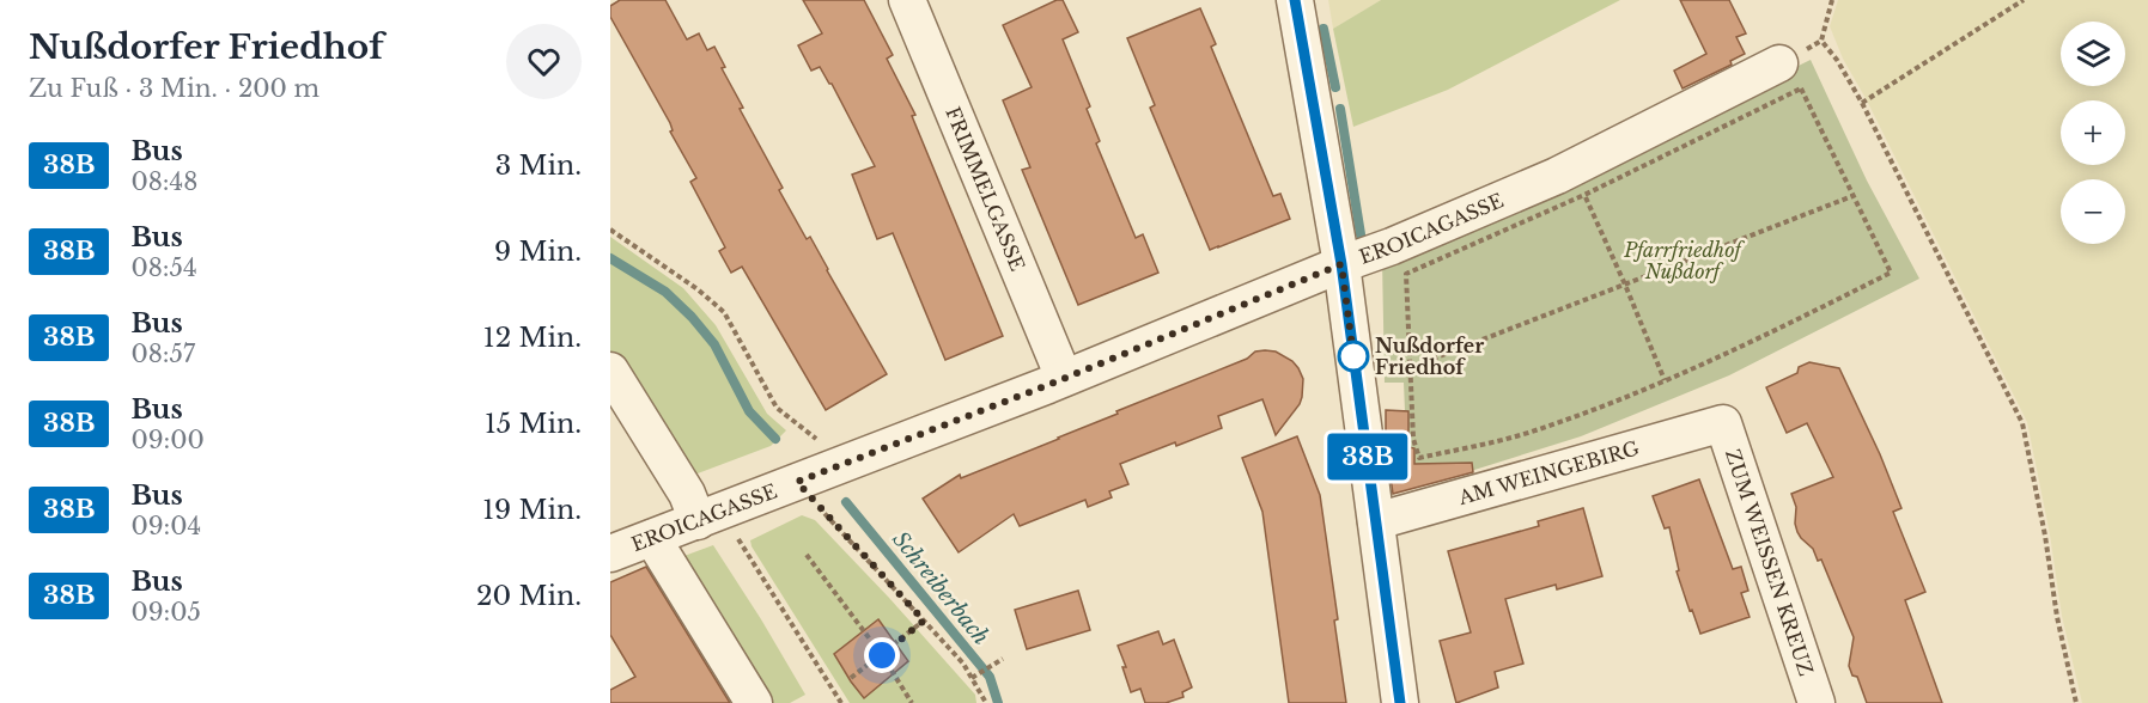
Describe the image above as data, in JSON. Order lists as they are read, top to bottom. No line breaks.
{"streets":{"street":["FRIMMELGASSE","EROICAGASSE","AM WEINGEBIRG","ZUM WEISSEN KREUZ"]},"crossings":[["FRIMMELGASSE","EROICAGASSE"],["AM WEINGEBIRG","ZUM WEISSEN KREUZ"]],"water":["Schreiberbach"],"parks":["Pfarrfriedhof Nußdorf"],"places":["Nußdorfer Friedhof"],"lines":["bus line 38B"],"page":{"heading":["Nußdorfer Friedhof","Zu Fuß · 3 Min. · 200 m"],"on_map":"38B","map_buttons":["+","−"],"list":[{"mark":"38B","name":"Bus","note":"08:48","value":"3 Min."},{"mark":"38B","name":"Bus","note":"08:54","value":"9 Min."},{"mark":"38B","name":"Bus","note":"08:57","value":"12 Min."},{"mark":"38B","name":"Bus","note":"09:00","value":"15 Min."},{"mark":"38B","name":"Bus","note":"09:04","value":"19 Min."},{"mark":"38B","name":"Bus","note":"09:05","value":"20 Min."}]}}
